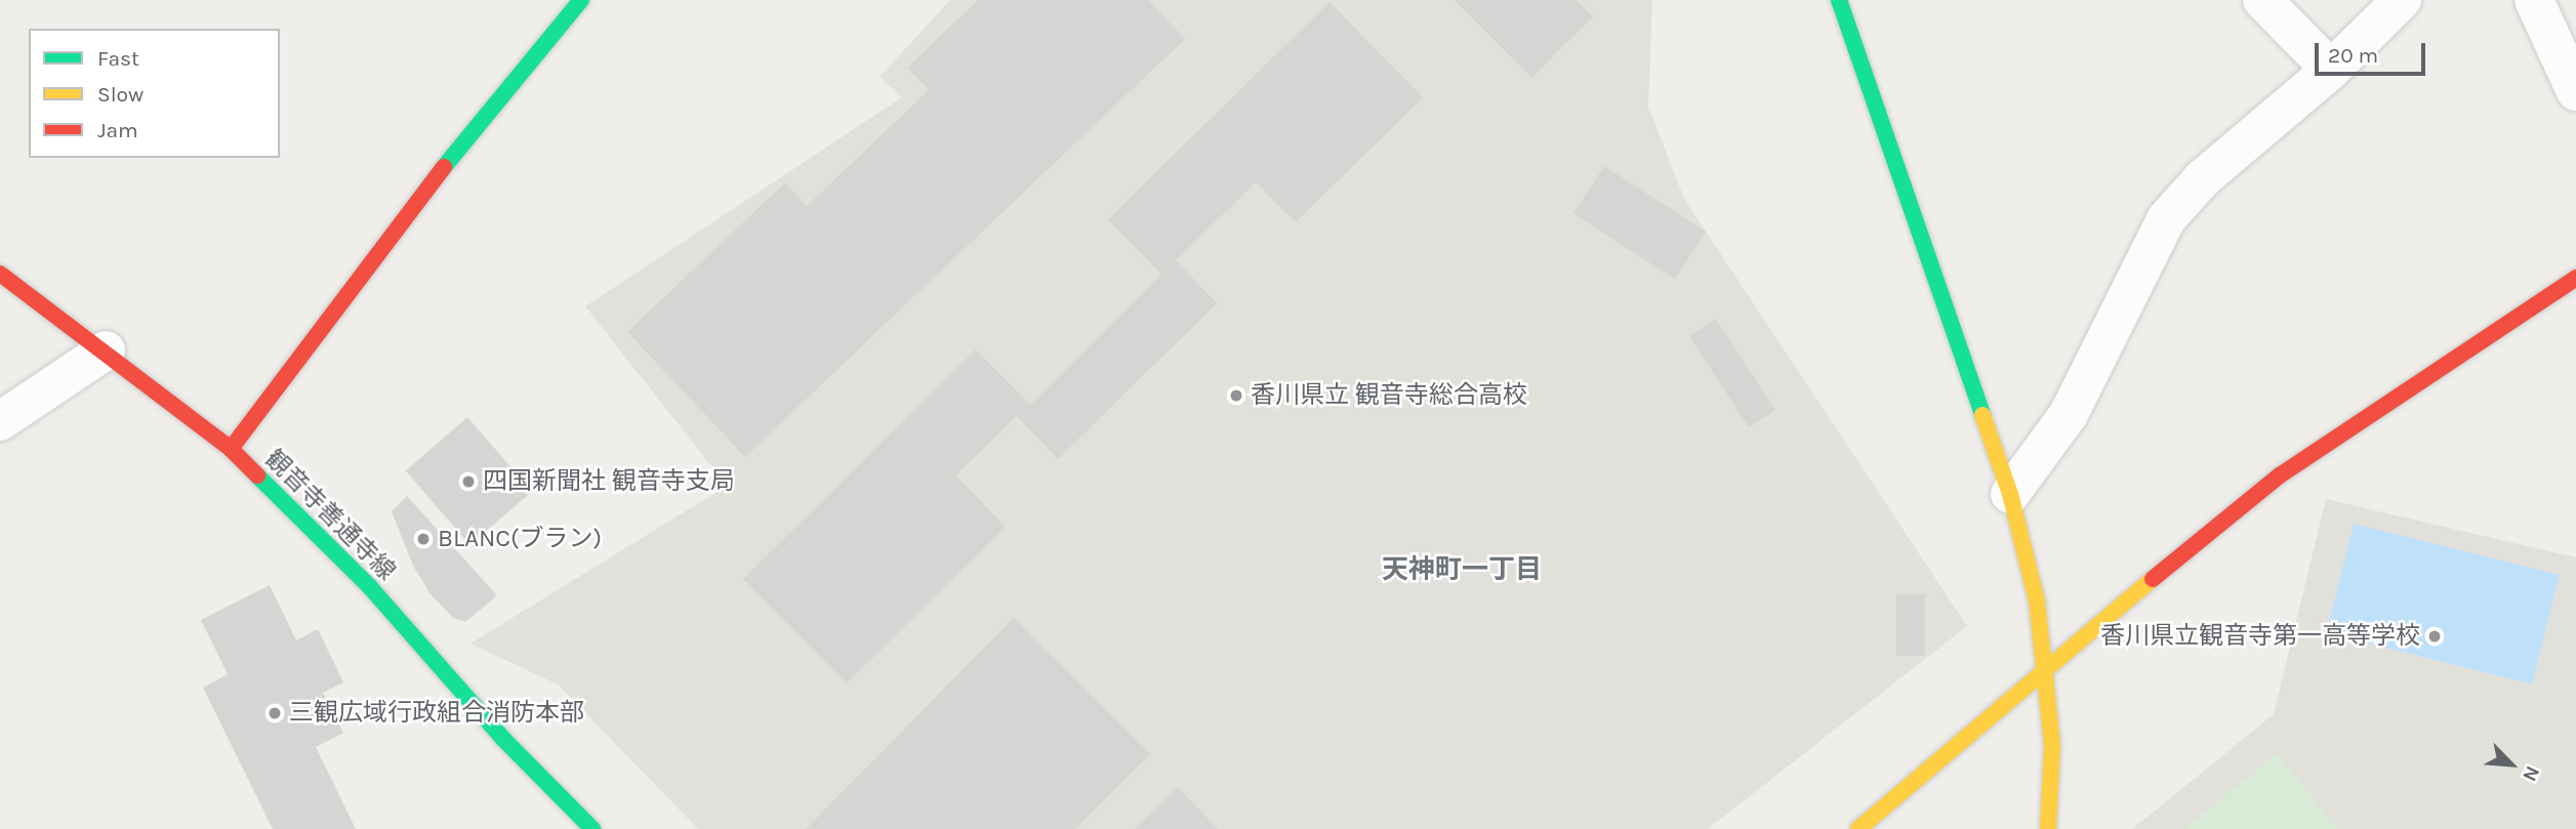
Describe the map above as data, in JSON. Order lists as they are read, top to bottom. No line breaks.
{"streets":{"street":["観音寺善通寺線"]},"districts":["天神町一丁目"],"places":["香川県立 観音寺総合高校","四国新聞社 観音寺支局","BLANC(ブラン)","香川県立観音寺第一高等学校","三観広域行政組合消防本部"],"legend":["Fast","Slow","Jam"],"scale_bar":"20 m","north":"bottom right"}
